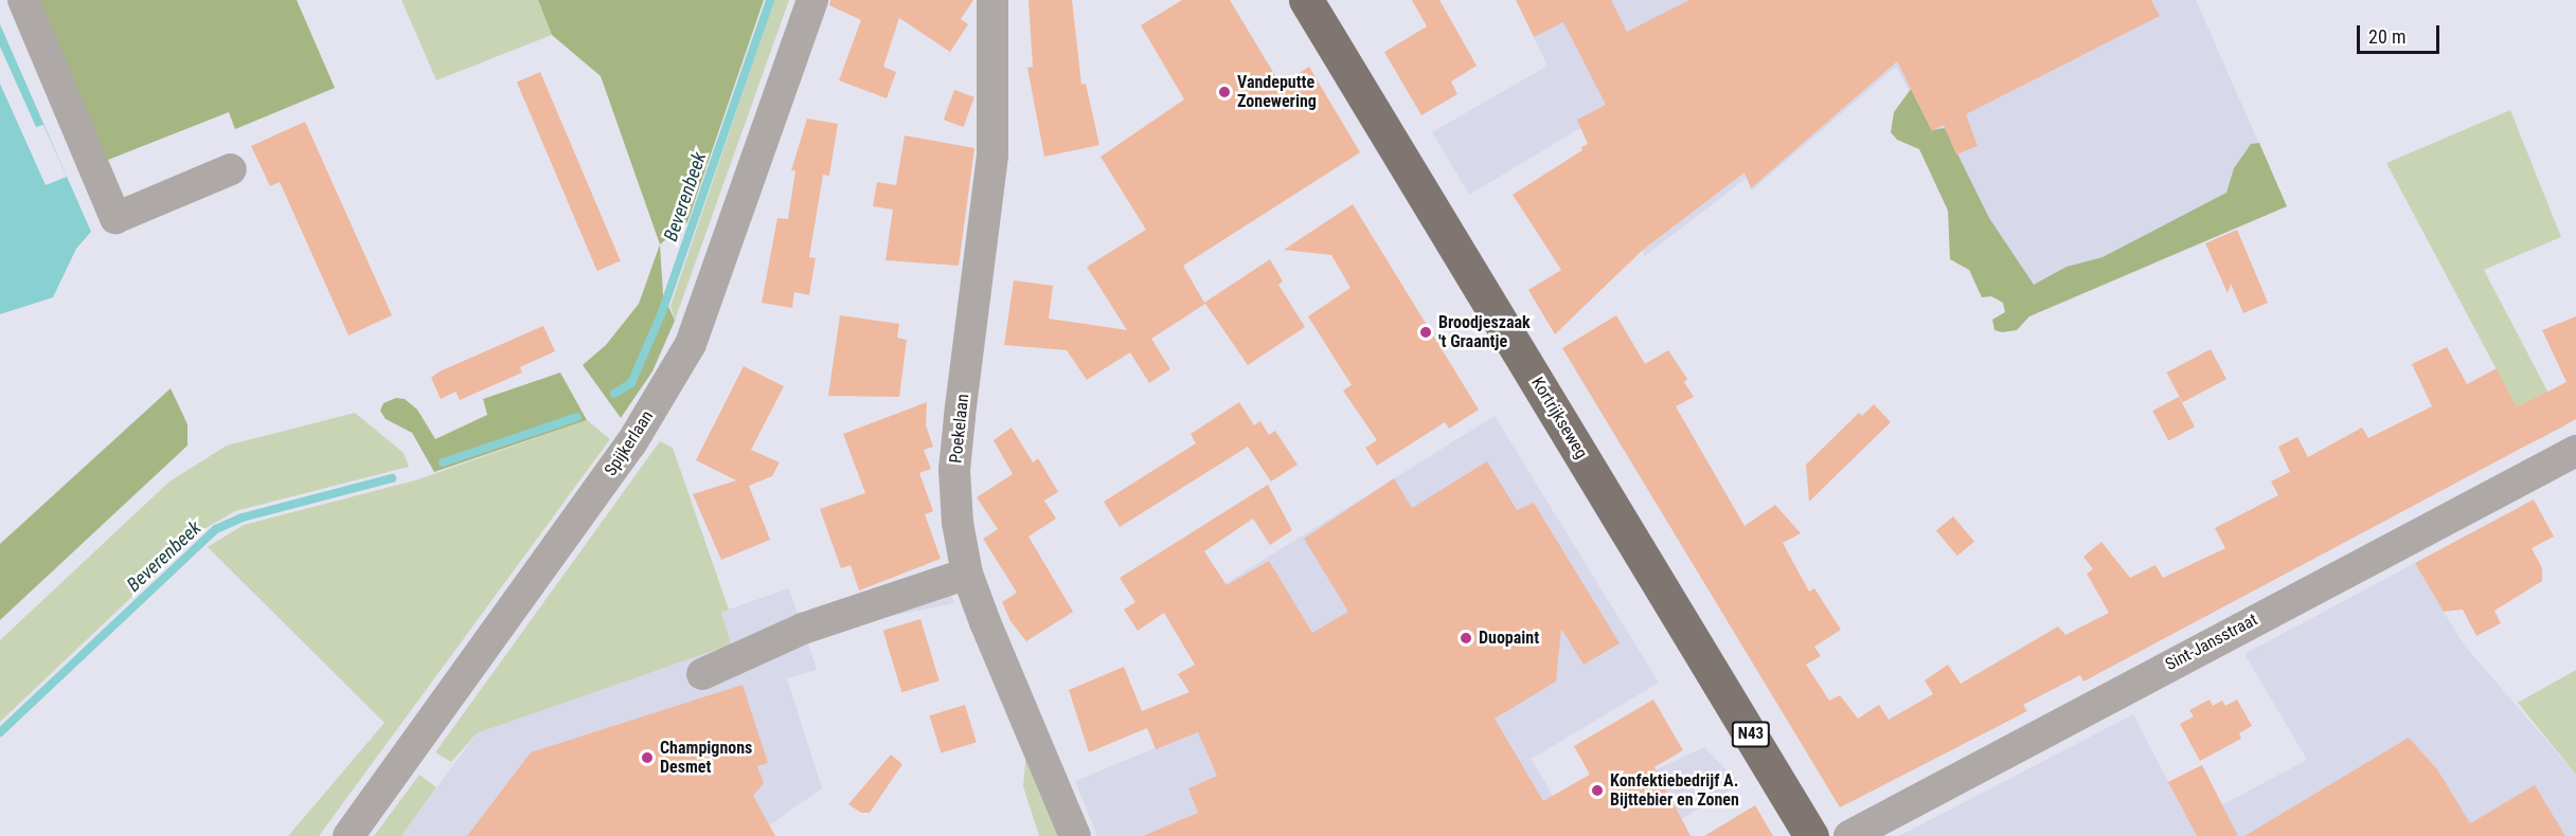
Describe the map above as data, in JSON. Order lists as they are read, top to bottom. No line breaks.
{"streets":{"main road":["Kortrijkseweg","N43"],"street":["Poekelaan","Spijkerlaan","Sint-Jansstraat"]},"water":["Beverenbeek"],"places":["Vandeputte Zonewering","Broodjeszaak 't Graantje","Duopaint","Champignons Desmet","Konfektiebedrijf A. Bijttebier en Zonen"],"scale_bar":"20 m"}
